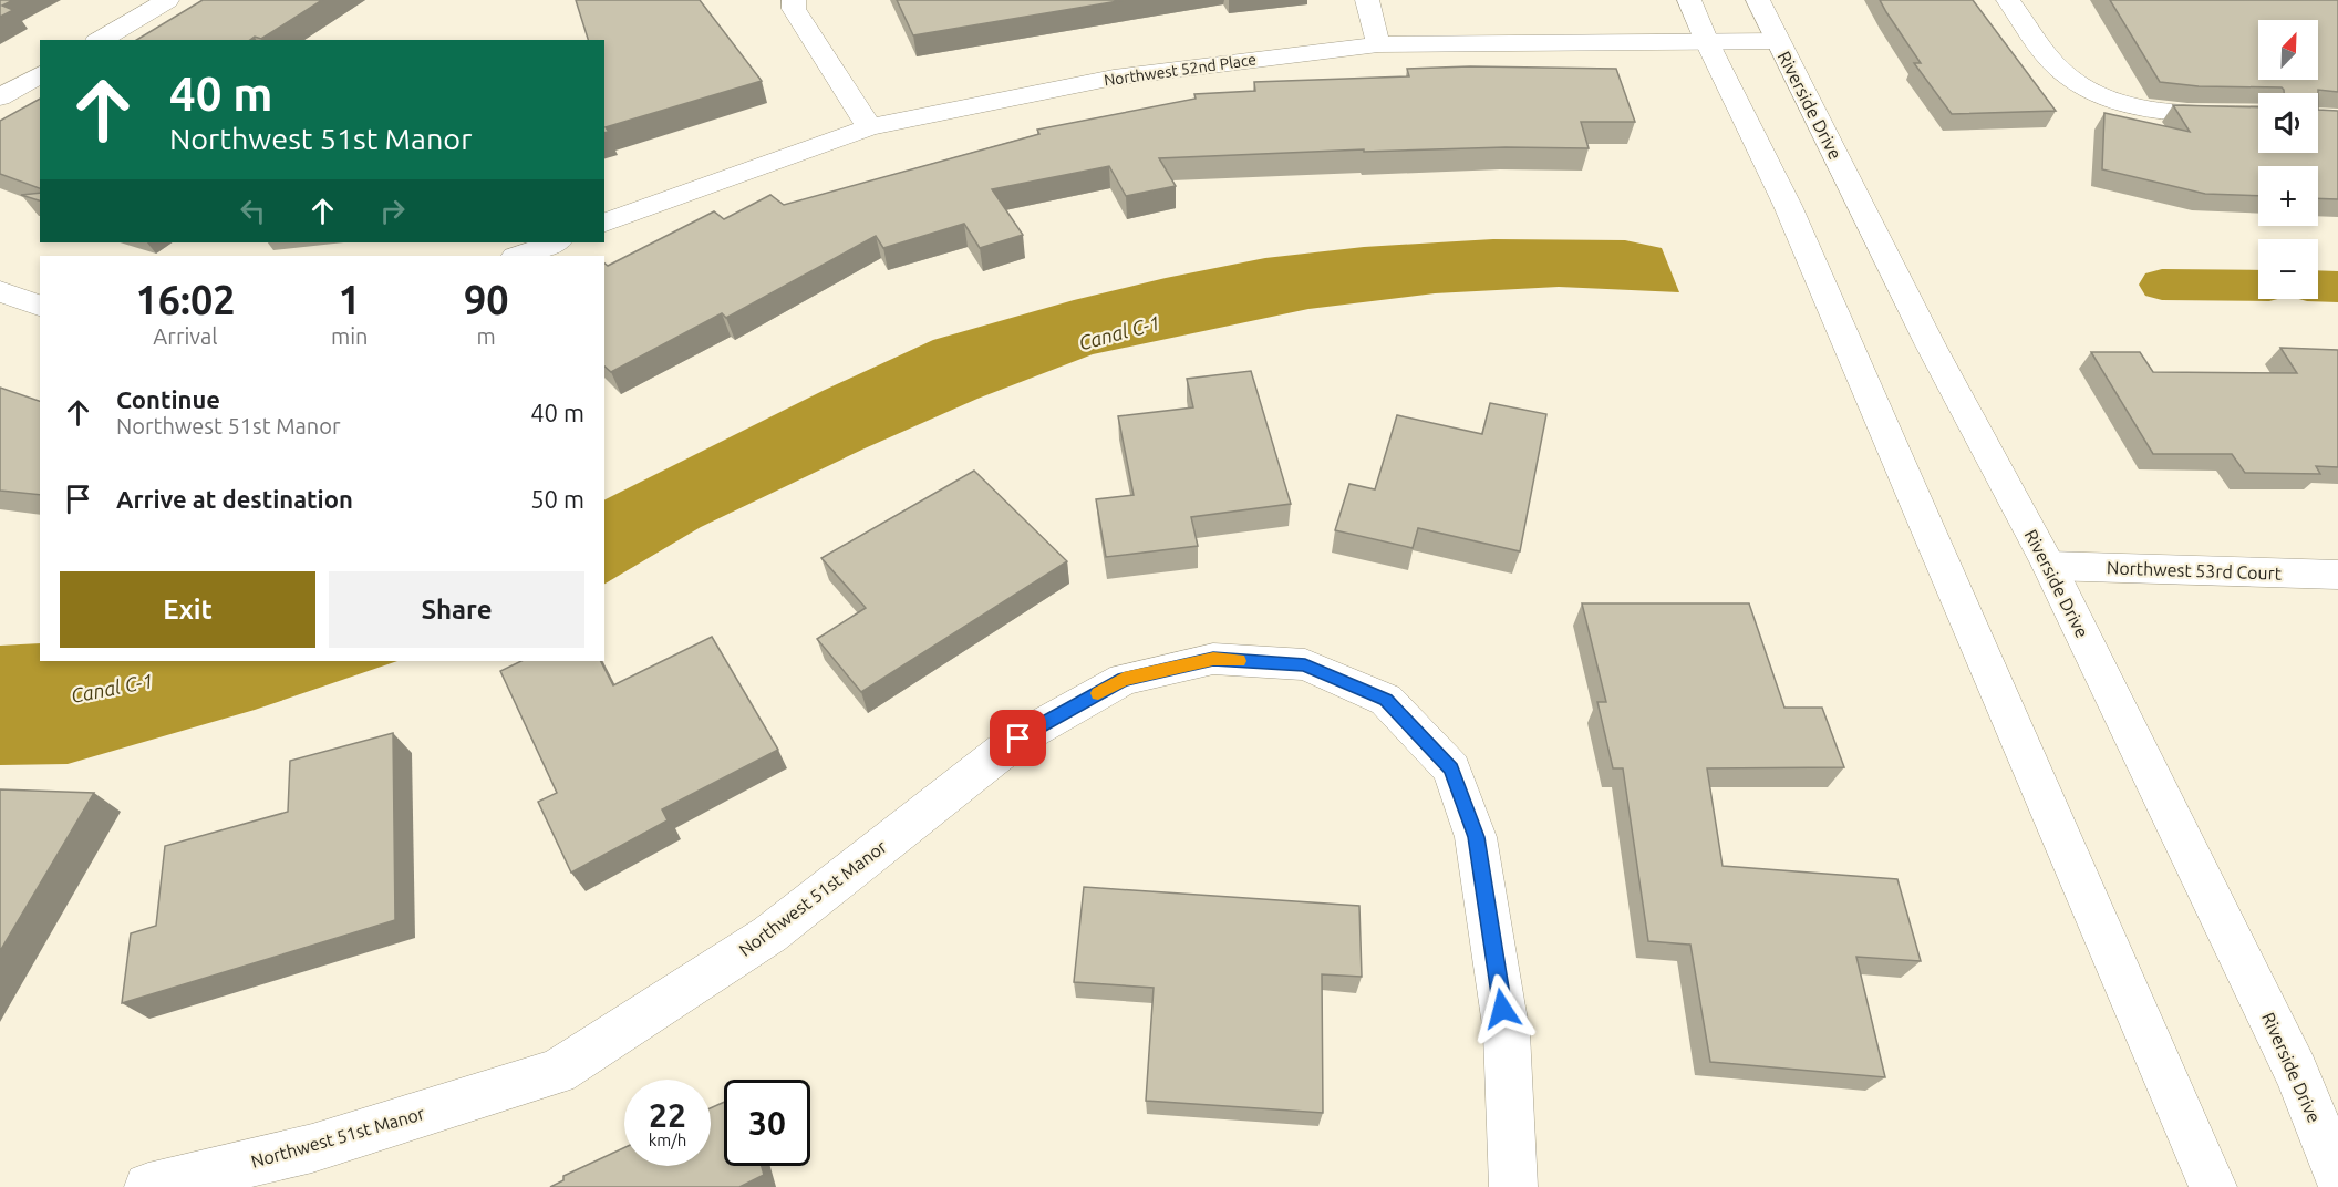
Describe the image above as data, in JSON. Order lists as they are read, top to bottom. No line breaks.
{"streets":{"street":["Northwest 52nd Place","Riverside Drive","Northwest 53rd Court","Northwest 51st Manor"]},"crossings":[["Northwest 52nd Place","Riverside Drive"],["Riverside Drive","Northwest 53rd Court"]],"water":["Canal C-1"],"north":"top right","page":{"map_buttons":["+","−"],"turn":["40 m","Northwest 51st Manor"],"eta":["16:02","Arrival","1","min","90","m"],"list":[{"name":"Continue","note":"Northwest 51st Manor","value":"40 m"},{"name":"Arrive at destination","value":"50 m"}],"buttons":["Exit","Share"],"speed":"22 km/h","limit":"30"}}
